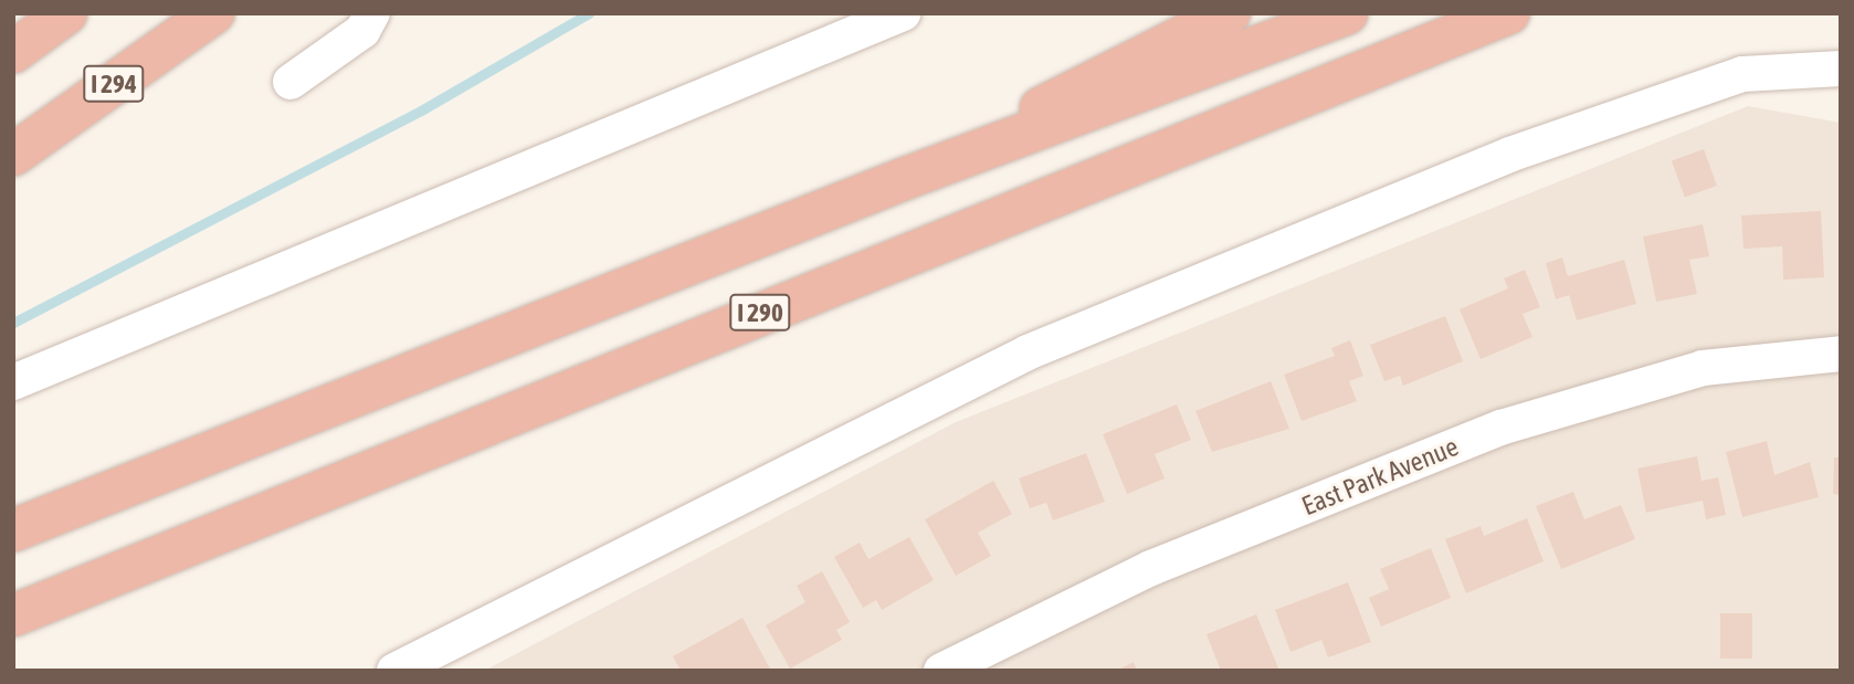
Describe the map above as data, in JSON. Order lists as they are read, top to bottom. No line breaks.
{"streets":{"highway":["I 294","I 290"],"street":["East Park Avenue"]}}
